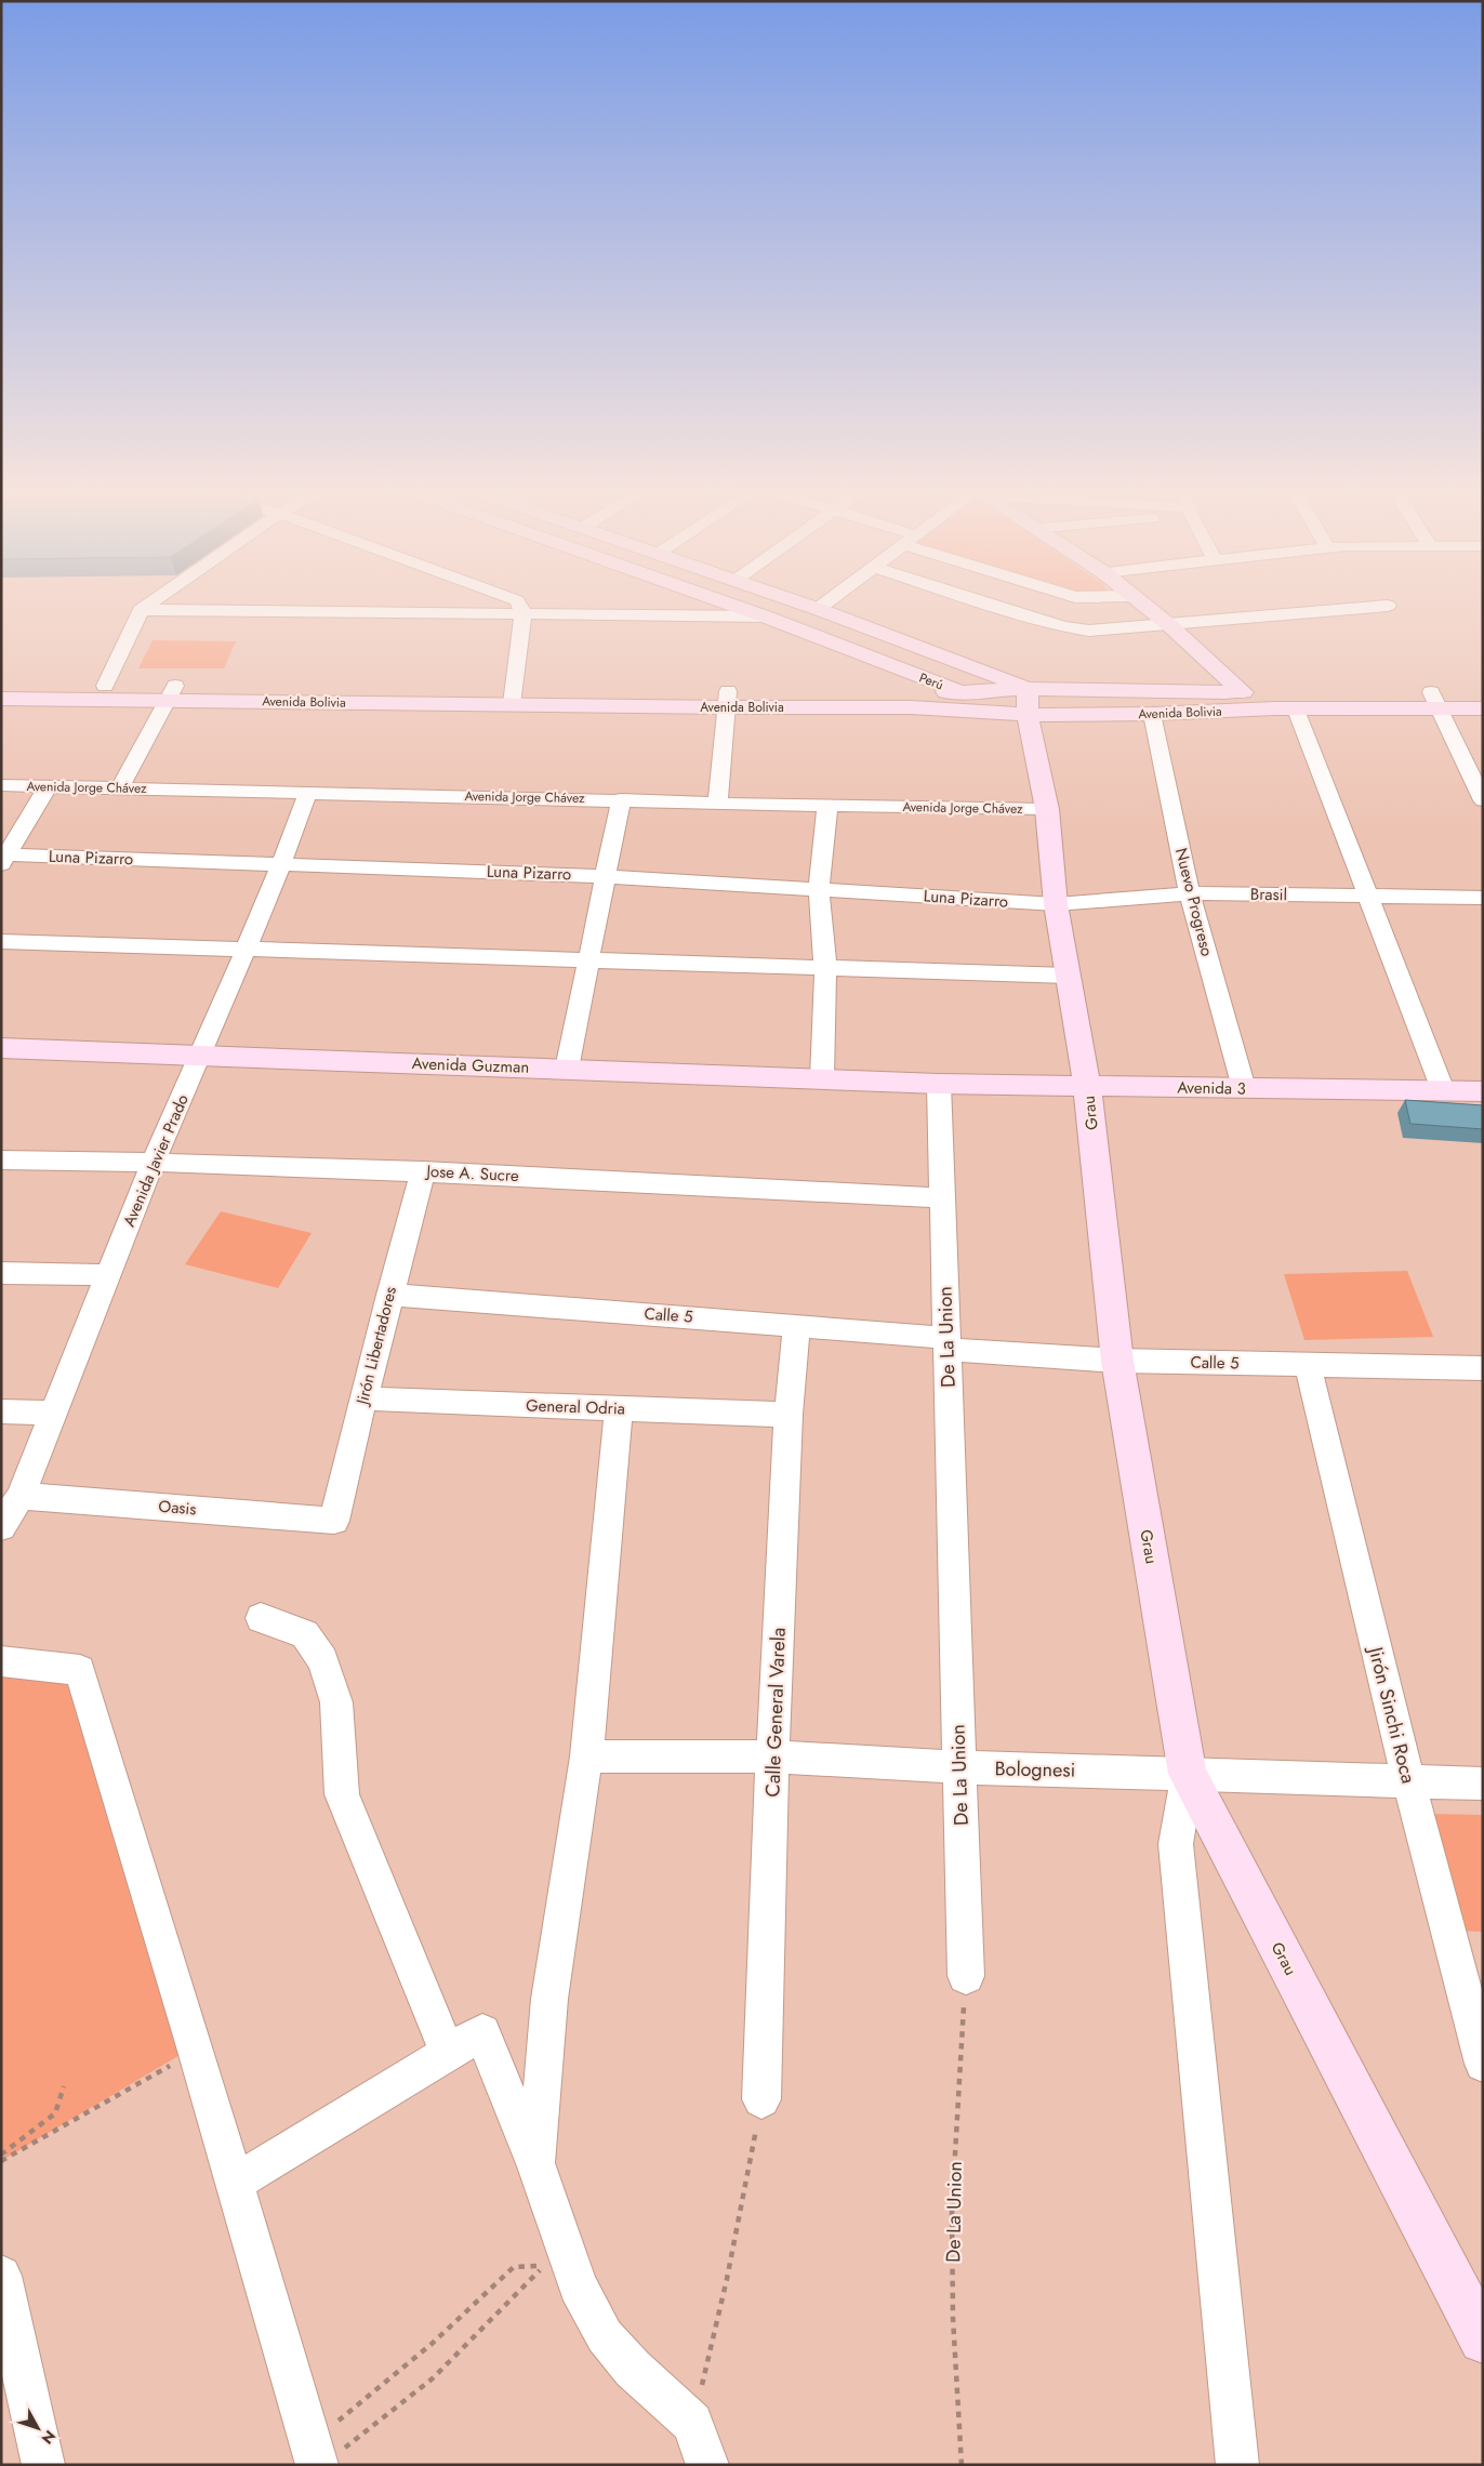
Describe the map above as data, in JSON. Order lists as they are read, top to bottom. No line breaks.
{"streets":{"street":["Perú","Avenida Bolivia","Avenida Jorge Chávez","Luna Pizarro","Brasil","Nuevo Progreso","Avenida Guzman","Avenida 3","Grau","Avenida Javier Prado","Jose A. Sucre","Calle 5","De La Union","Jirón Libertadores","General Odria","Oasis","Calle General Varela","Jirón Sinchi Roca","Bolognesi"]},"crossings":[["Perú","Avenida Bolivia"],["Perú","Grau"],["Avenida Bolivia","Nuevo Progreso"],["Avenida Bolivia","Grau"],["Avenida Jorge Chávez","Grau"],["Avenida Jorge Chávez","Avenida Javier Prado"],["Luna Pizarro","Brasil"],["Luna Pizarro","Grau"],["Luna Pizarro","Avenida Javier Prado"],["Brasil","Nuevo Progreso"],["Brasil","Grau"],["Nuevo Progreso","Avenida 3"],["Avenida Guzman","Avenida 3"],["Avenida Guzman","Avenida Javier Prado"],["Avenida Guzman","De La Union"],["Avenida 3","Grau"],["Avenida 3","De La Union"],["Grau","Calle 5"],["Grau","Bolognesi"],["Avenida Javier Prado","Jose A. Sucre"],["Avenida Javier Prado","Oasis"],["Jose A. Sucre","De La Union"],["Jose A. Sucre","Jirón Libertadores"],["Calle 5","De La Union"],["Calle 5","Jirón Libertadores"],["Calle 5","Calle General Varela"],["Calle 5","Jirón Sinchi Roca"],["De La Union","Bolognesi"],["Jirón Libertadores","General Odria"],["Jirón Libertadores","Oasis"],["General Odria","Calle General Varela"],["Calle General Varela","Bolognesi"],["Jirón Sinchi Roca","Bolognesi"]],"north":"bottom right"}
